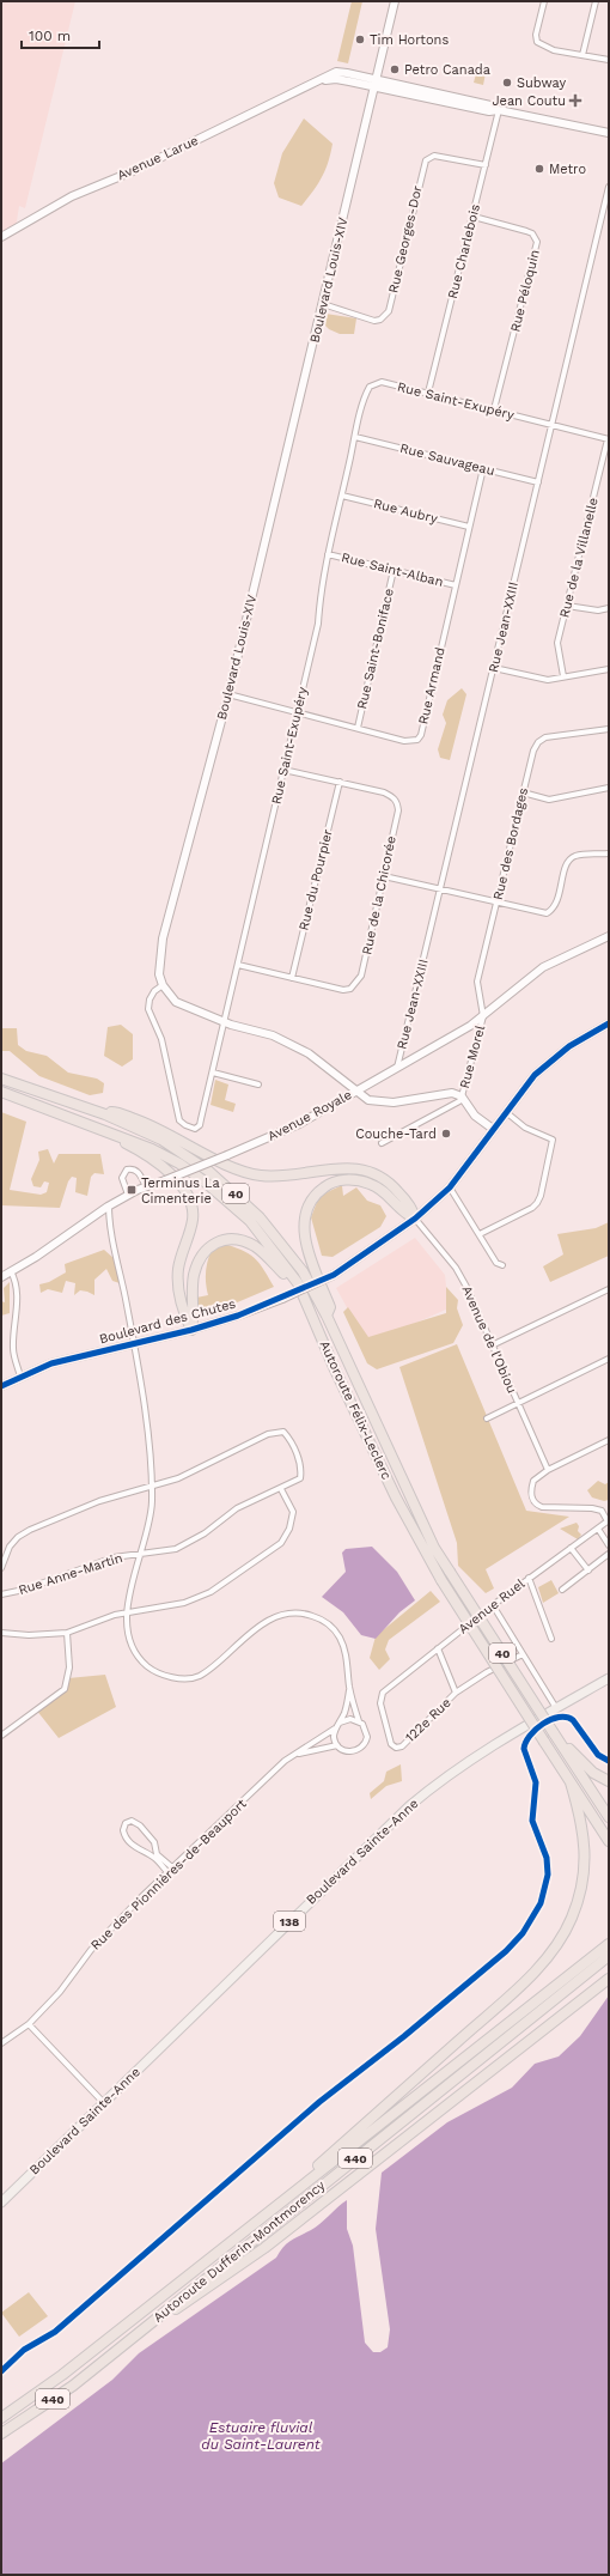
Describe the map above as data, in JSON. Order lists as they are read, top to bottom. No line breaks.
{"streets":{"highway":["40","Autoroute Félix-Leclerc","440","Autoroute Dufferin-Montmorency"],"main road":["Avenue Larue","Boulevard Louis-XIV","Rue Morel","Avenue Royale","Boulevard des Chutes","Boulevard Sainte-Anne","138"],"street":["Rue Georges-Dor","Rue Charlebois","Rue Péloquin","Rue Saint-Exupéry","Rue Sauvageau","Rue Aubry","Rue de la Villanelle","Rue Saint-Alban","Rue Jean-XXIII","Rue Saint-Boniface","Rue Armand","Rue des Bordages","Rue du Pourpier","Rue de la Chicorée","Avenue de l'Obiou","Rue Anne-Martin","Avenue Ruel","122e Rue","Rue des Pionnières-de-Beauport"]},"crossings":[["Avenue Larue","Rue Charlebois"],["Avenue Larue","Boulevard Louis-XIV"],["Rue Georges-Dor","Rue Charlebois"],["Rue Georges-Dor","Boulevard Louis-XIV"],["Rue Charlebois","Rue Péloquin"],["Rue Charlebois","Rue Saint-Exupéry"],["Boulevard Louis-XIV","Rue Saint-Exupéry"],["Boulevard Louis-XIV","Rue Armand"],["Rue Péloquin","Rue Saint-Exupéry"],["Rue Saint-Exupéry","Rue Sauvageau"],["Rue Saint-Exupéry","Rue Aubry"],["Rue Saint-Exupéry","Rue de la Villanelle"],["Rue Saint-Exupéry","Rue Saint-Alban"],["Rue Saint-Exupéry","Rue Jean-XXIII"],["Rue Saint-Exupéry","Rue Armand"],["Rue Saint-Exupéry","Rue de la Chicorée"],["Rue Sauvageau","Rue Jean-XXIII"],["Rue Sauvageau","Rue Armand"],["Rue Aubry","Rue Armand"],["Rue Saint-Alban","Rue Saint-Boniface"],["Rue Saint-Alban","Rue Armand"],["Rue Jean-XXIII","Avenue Royale"],["Rue Saint-Boniface","Rue Armand"],["Rue des Bordages","Rue Morel"],["Rue des Bordages","Avenue Royale"],["Rue du Pourpier","Rue de la Chicorée"],["Rue Morel","Avenue Royale"],["Rue Morel","Boulevard des Chutes"],["Avenue Royale","Rue des Pionnières-de-Beauport"],["40","Autoroute Félix-Leclerc"],["Boulevard des Chutes","Avenue de l'Obiou"],["Boulevard des Chutes","Rue des Pionnières-de-Beauport"],["Rue Anne-Martin","Rue des Pionnières-de-Beauport"],["Avenue Ruel","122e Rue"]],"water":["Estuaire fluvial du Saint-Laurent"],"places":{"other":["Tim Hortons","Petro Canada","Subway","Metro","Couche-Tard"],"health":["Jean Coutu"],"transit":["Terminus La Cimenterie"]},"scale_bar":"100 m"}
